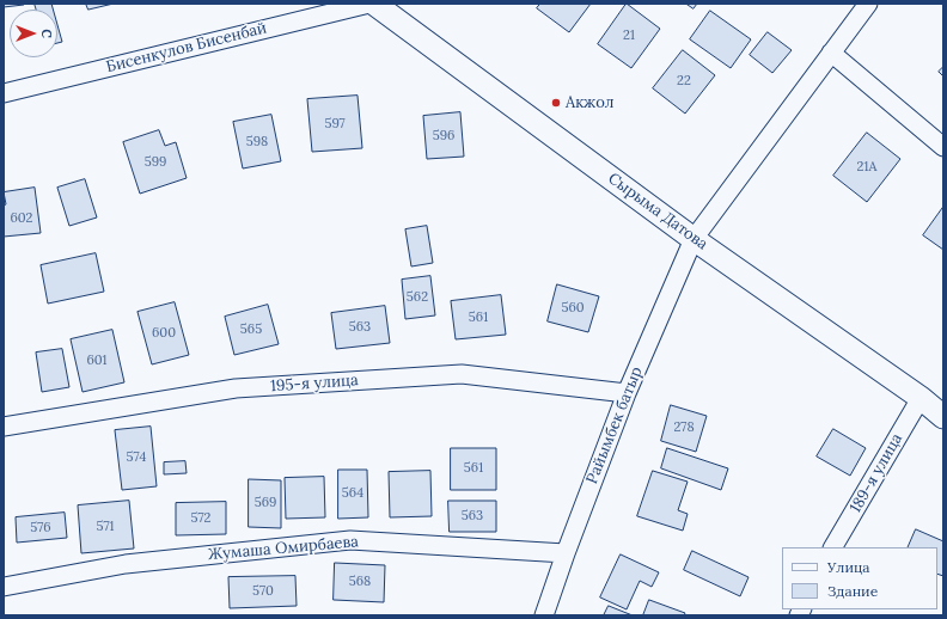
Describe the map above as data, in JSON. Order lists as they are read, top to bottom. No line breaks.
{"streets":{"street":["Бисенкулов Бисенбай","Сырыма Датова","195-я улица","Райымбек батыр","189-я улица","Жумаша Омирбаева"]},"crossings":[["Сырыма Датова","Райымбек батыр"],["Сырыма Датова","189-я улица"],["195-я улица","Райымбек батыр"],["Райымбек батыр","Жумаша Омирбаева"]],"places":["Акжол"],"house_numbers":["21","22","597","596","598","599","21А","602","562","560","561","563","565","600","601","278","574","561","564","569","563","572","571","576","568","570"],"legend":["Улица","Здание"],"north":"right"}
